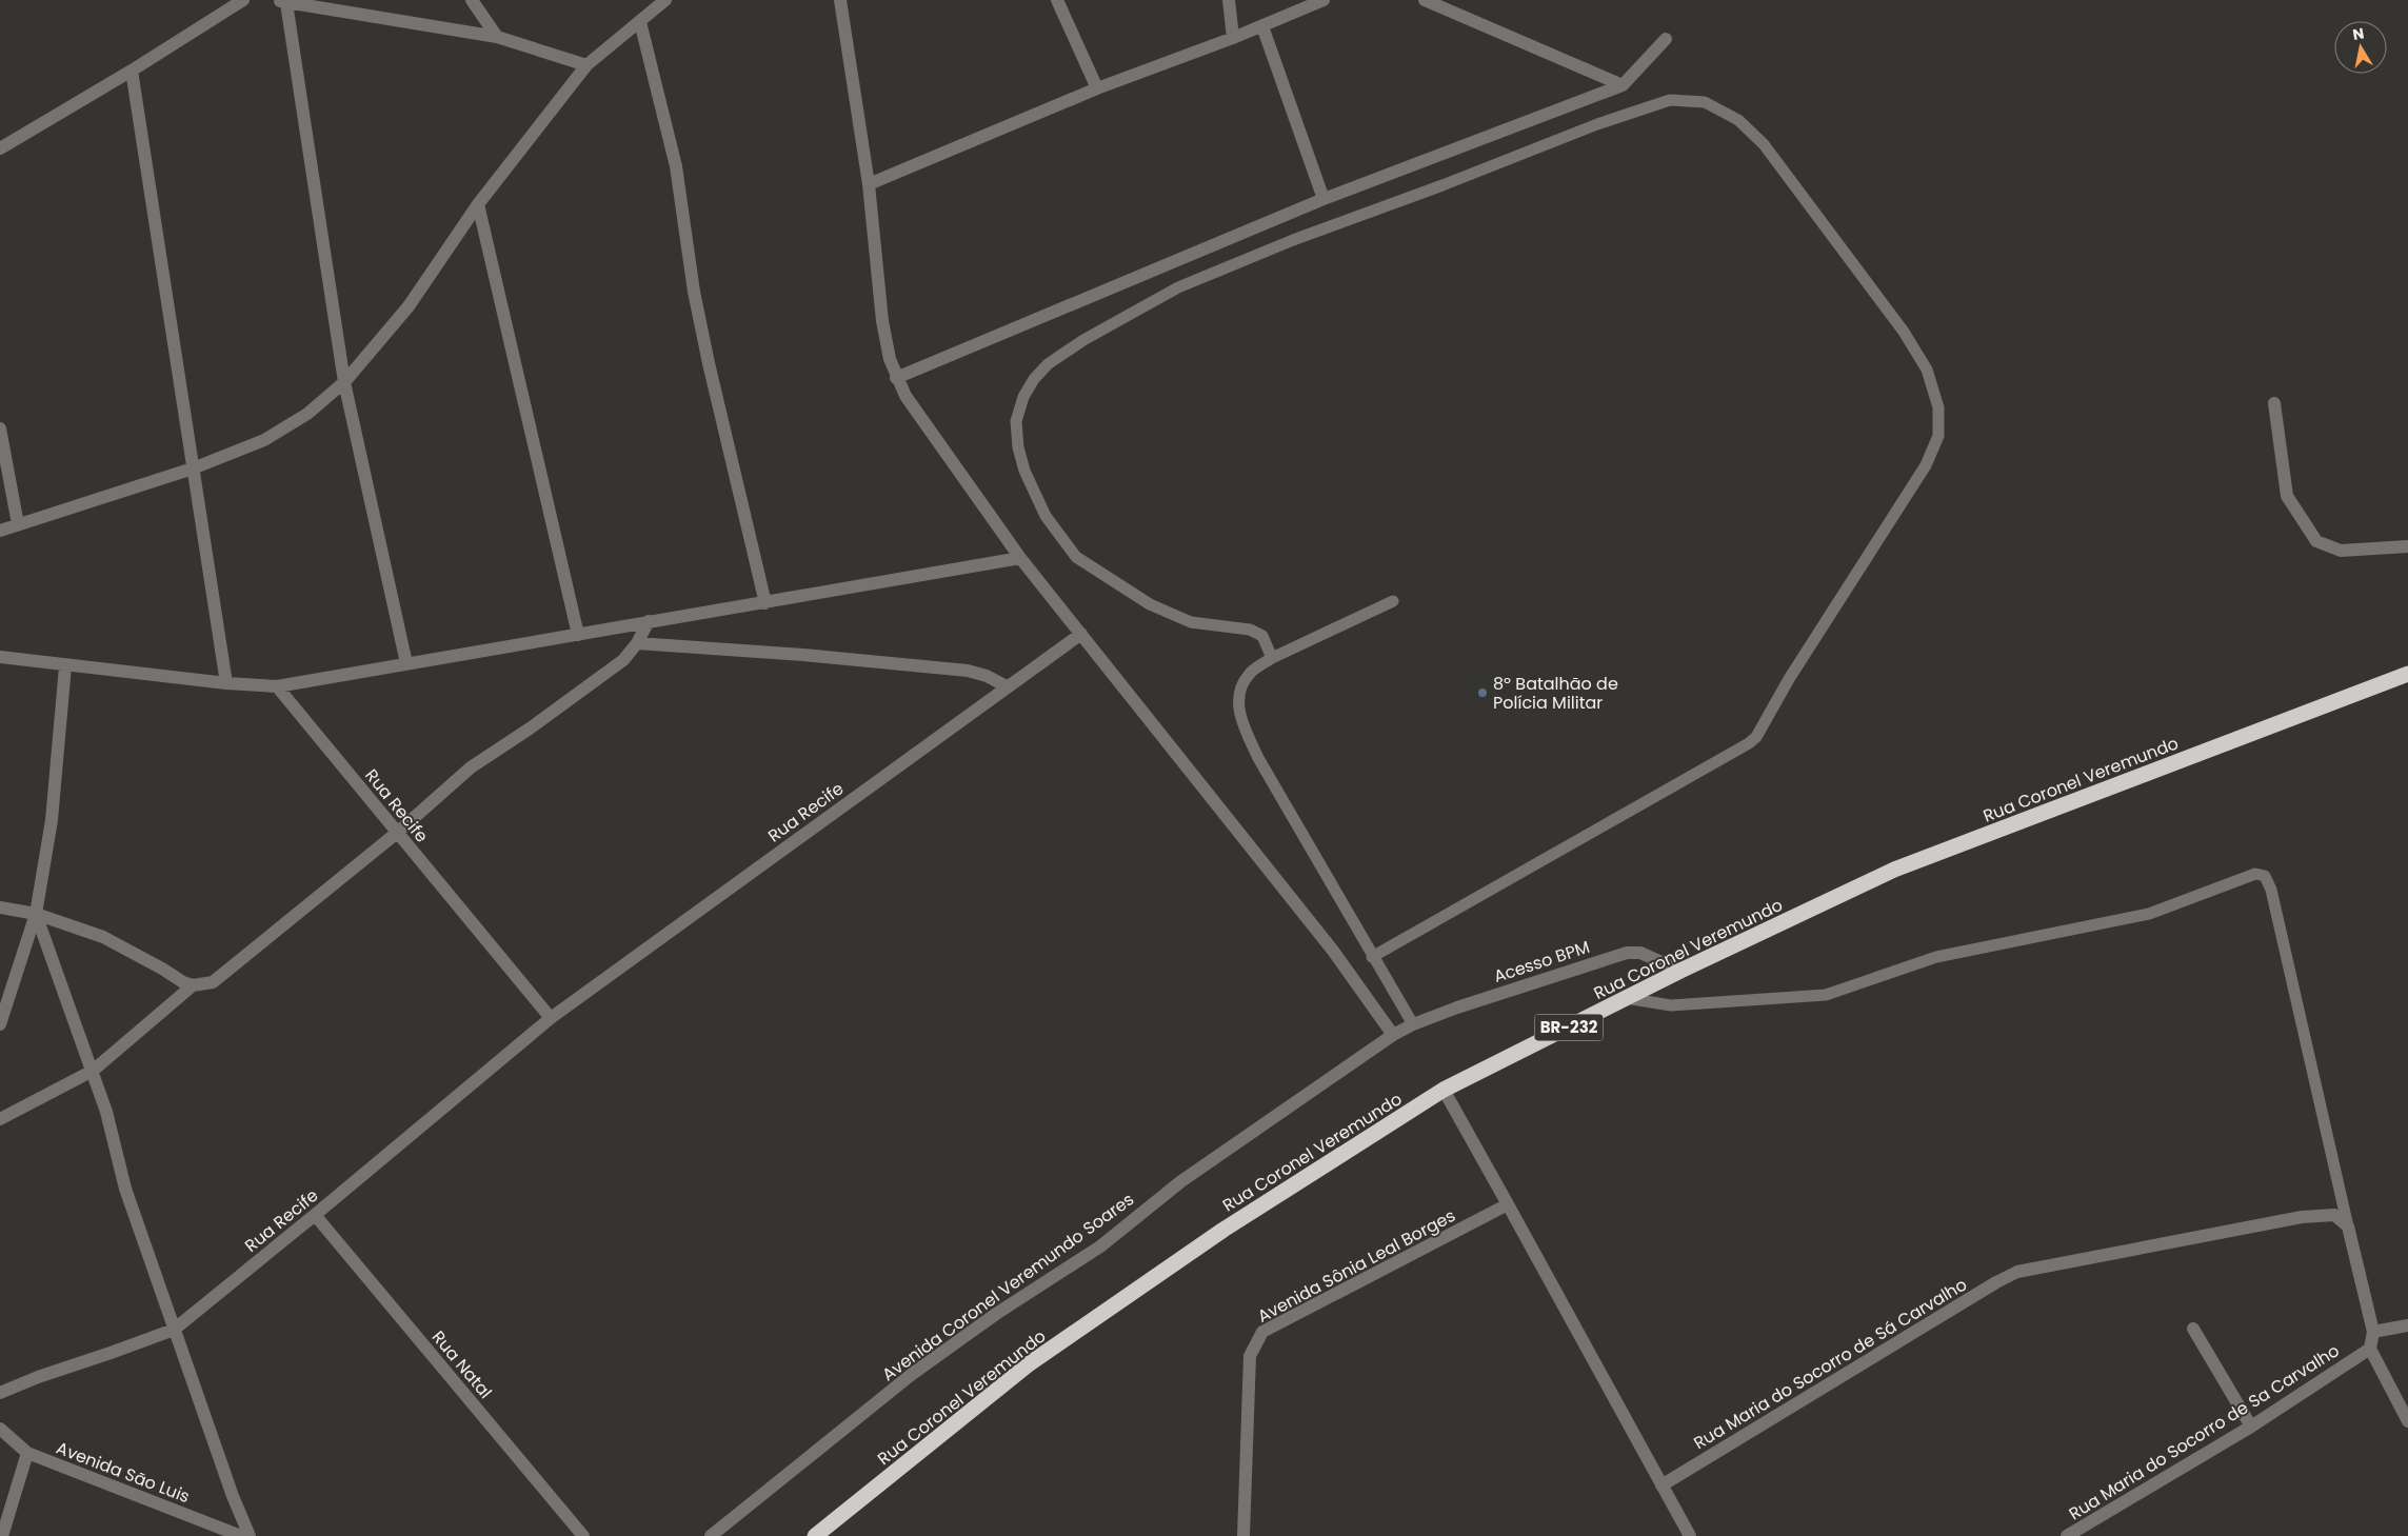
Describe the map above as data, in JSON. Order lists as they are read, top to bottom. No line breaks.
{"streets":{"highway":["Rua Coronel Veremundo","BR-232"],"street":["Rua Recife","Acesso BPM","Avenida Sônia Leal Borges","Avenida Coronel Veremundo Soares","Rua Maria do Socorro de Sá Carvalho","Rua Natal","Rua Maria do Socorro de Sa Carvalho","Avenida São Luis"]},"crossings":[["Rua Coronel Veremundo","Acesso BPM"],["Rua Recife","Rua Natal"],["Acesso BPM","Avenida Coronel Veremundo Soares"]],"places":["8º Batalhão de Polícia Militar"],"north":"top"}
